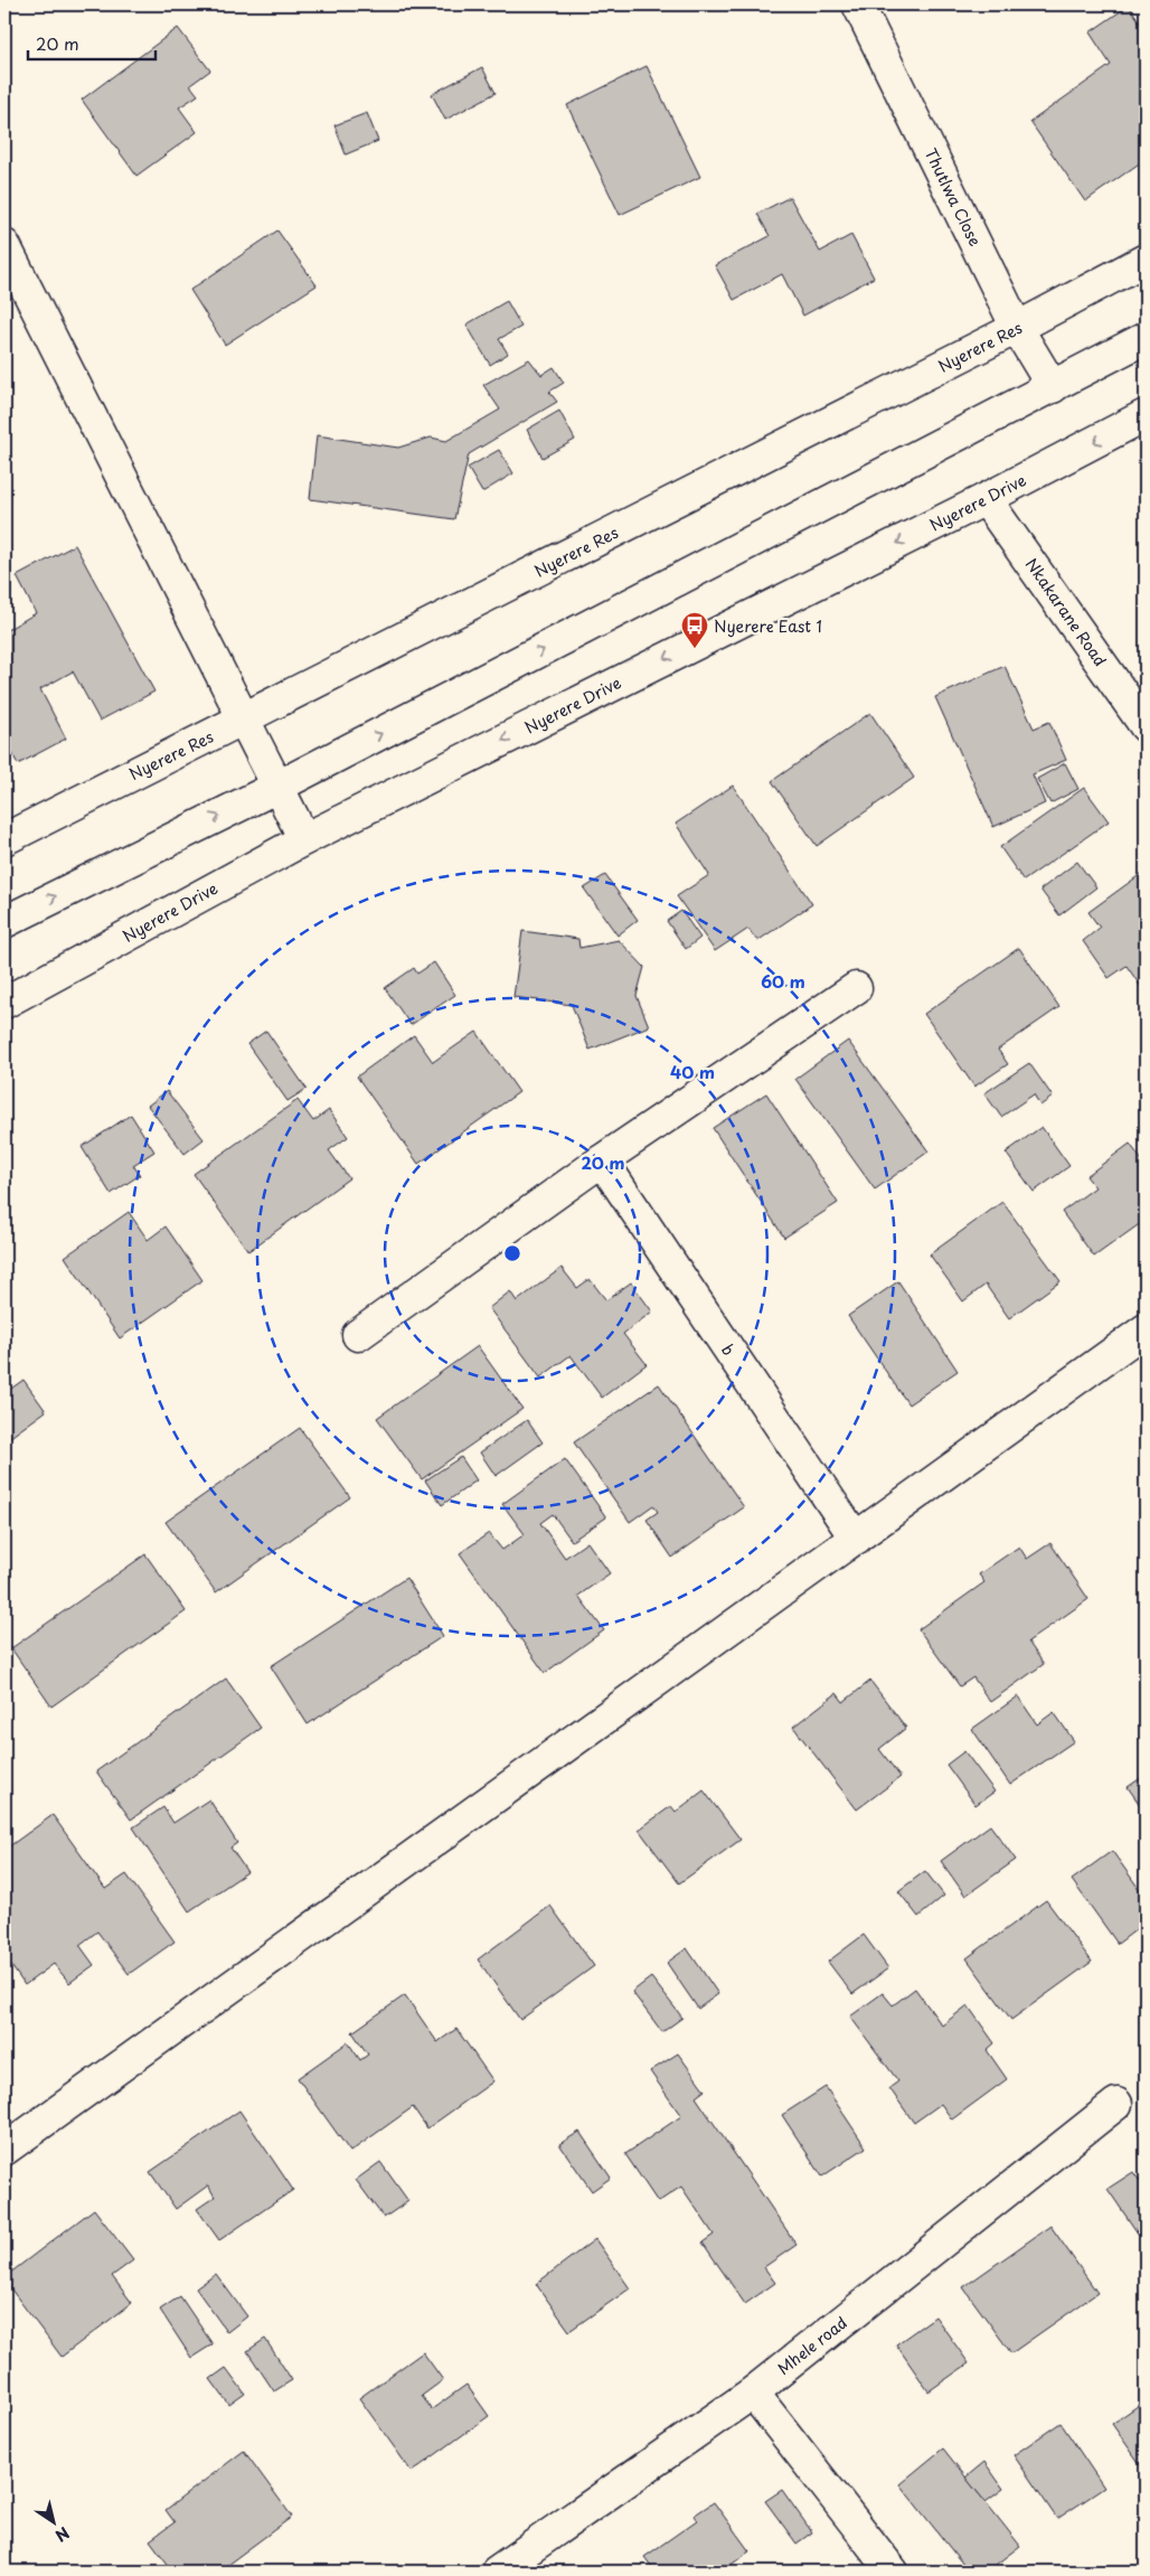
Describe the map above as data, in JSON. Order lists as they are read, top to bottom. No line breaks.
{"streets":{"street":["Thutlwa Close","Nyerere Res","Nyerere Drive","Nkakarane Road","b","Mhele road"]},"crossings":[["Thutlwa Close","Nyerere Res"],["Nyerere Drive","Nkakarane Road"]],"places":{"bus stop":["Nyerere East 1"]},"scale_bar":"20 m","north":"bottom right","rings":["60 m","40 m","20 m"]}
